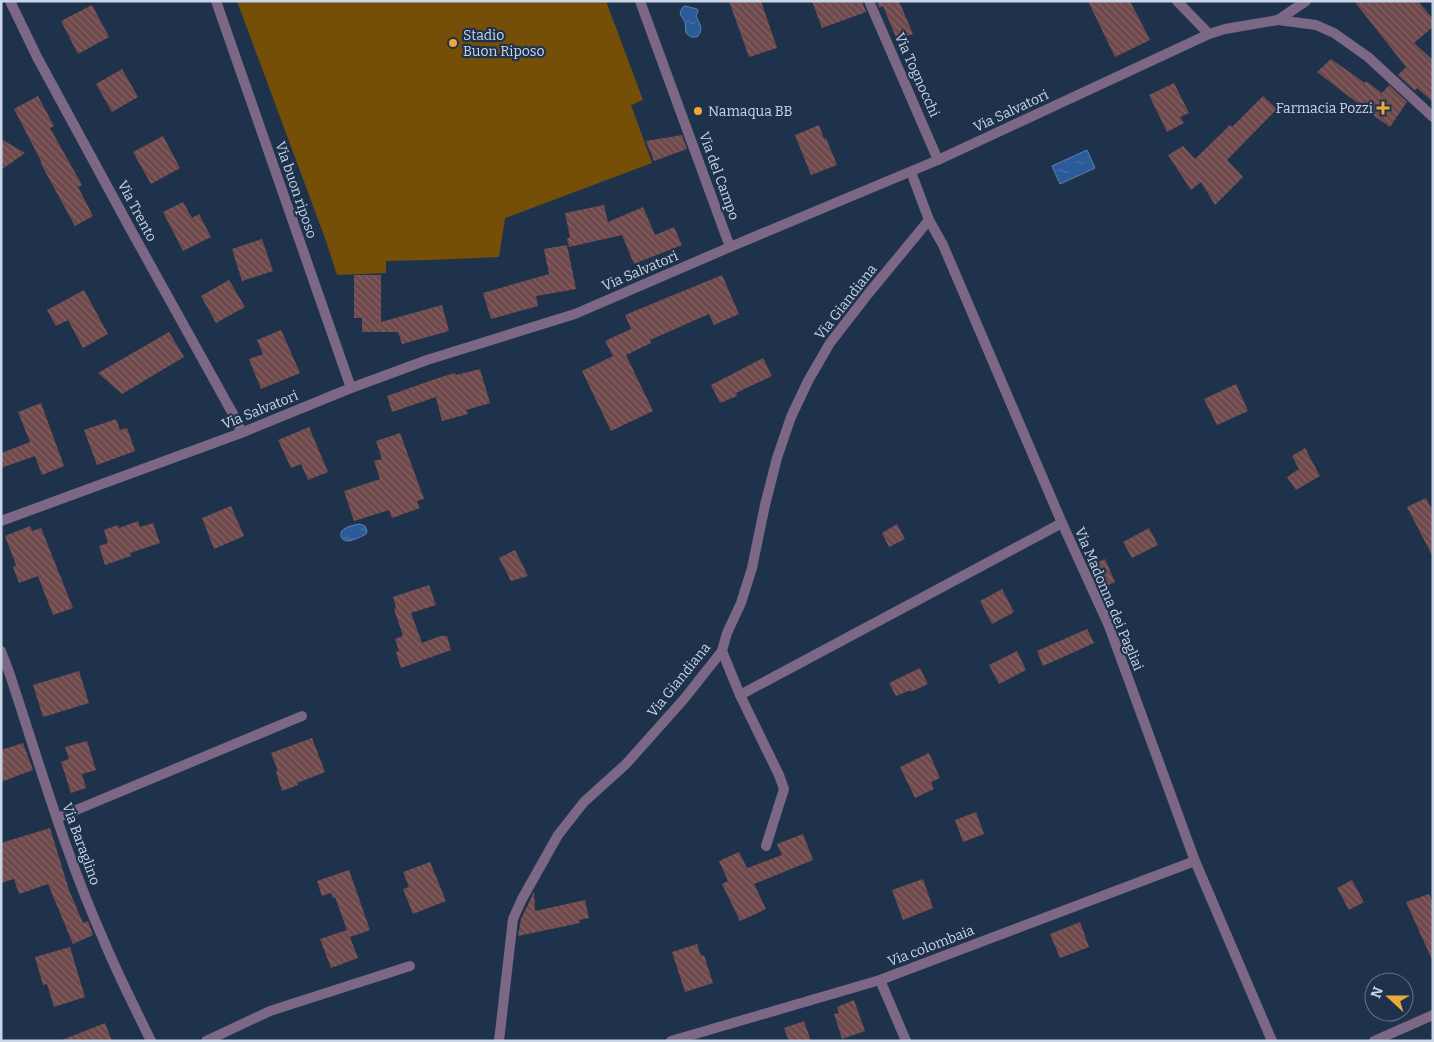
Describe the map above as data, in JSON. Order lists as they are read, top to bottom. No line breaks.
{"streets":{"street":["Via Tognocchi","Via Salvatori","Via del Campo","Via buon riposo","Via Trento","Via Giandiana","Via Madonna dei Pagliai","Via Baraglino","Via colombaia"]},"crossings":[["Via Tognocchi","Via Salvatori"],["Via Salvatori","Via del Campo"],["Via Salvatori","Via buon riposo"],["Via Salvatori","Via Trento"],["Via Salvatori","Via Madonna dei Pagliai"],["Via Giandiana","Via Madonna dei Pagliai"],["Via Madonna dei Pagliai","Via colombaia"]],"places":{"other":["Stadio Buon Riposo","Namaqua BB"],"health":["Farmacia Pozzi"]},"north":"left"}
